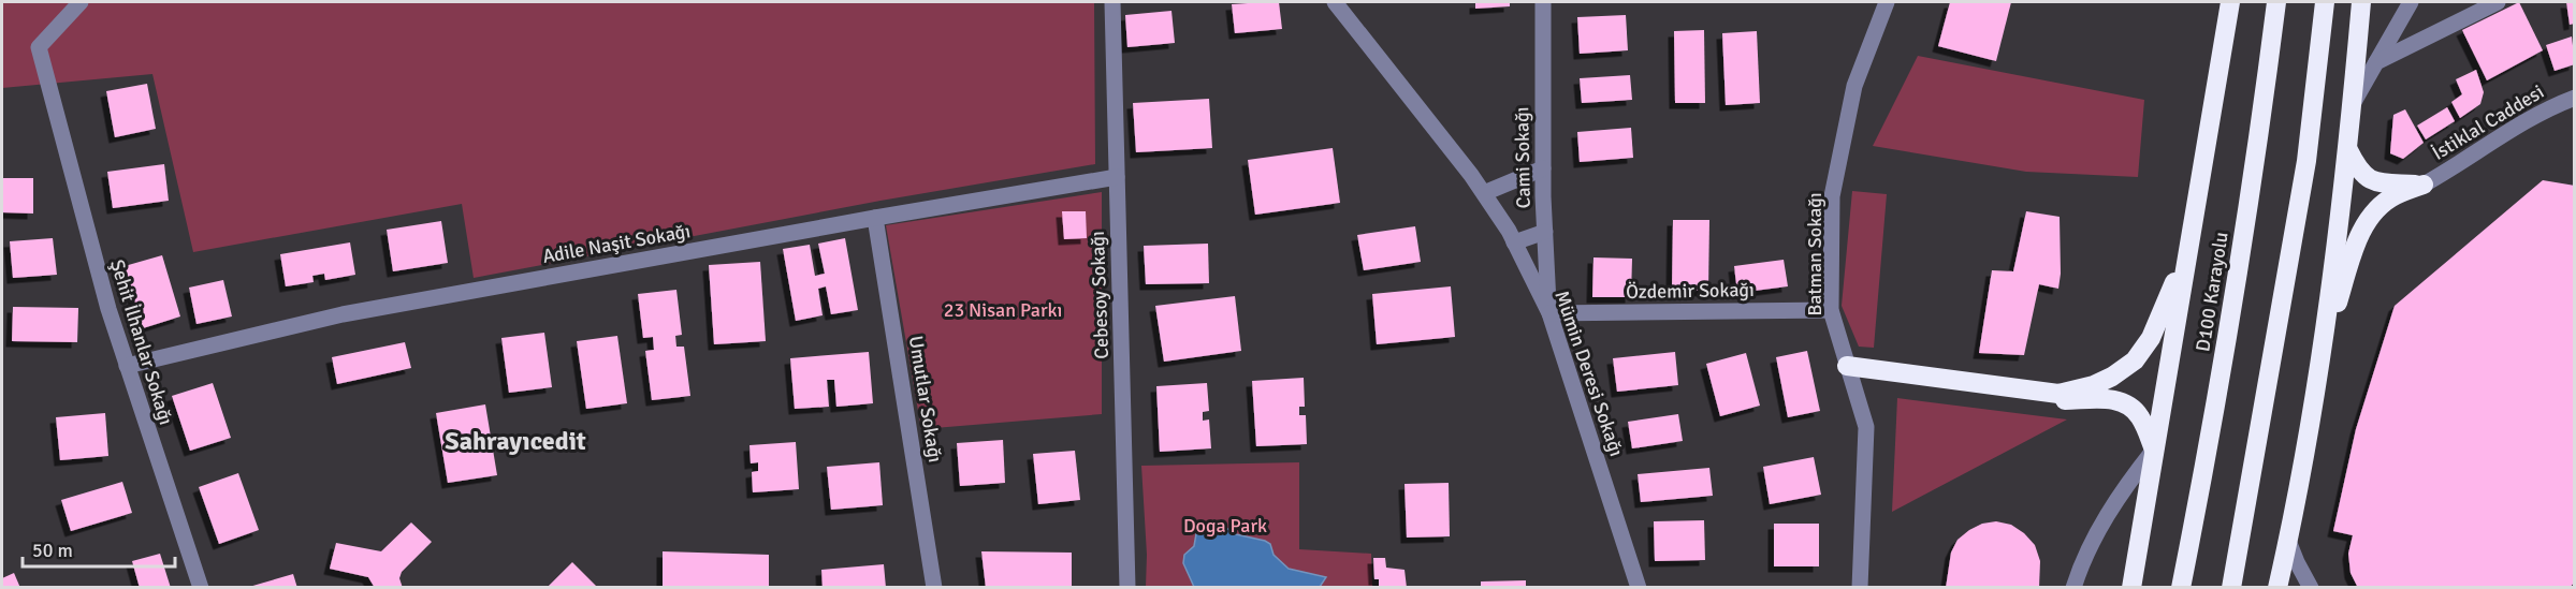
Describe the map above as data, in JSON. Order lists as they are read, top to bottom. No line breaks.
{"streets":{"highway":["D100 Karayolu"],"street":["İstiklal Caddesi","Cami Sokağı","Adile Naşit Sokağı","Batman Sokağı","Özdemir Sokağı","Cebesoy Sokağı","Şehit İlhanlar Sokağı","Mümin Deresi Sokağı","Umutlar Sokağı"]},"crossings":[["Cami Sokağı","Özdemir Sokağı"],["Cami Sokağı","Mümin Deresi Sokağı"],["Adile Naşit Sokağı","Cebesoy Sokağı"],["Adile Naşit Sokağı","Şehit İlhanlar Sokağı"],["Adile Naşit Sokağı","Umutlar Sokağı"],["Batman Sokağı","Özdemir Sokağı"],["Özdemir Sokağı","Mümin Deresi Sokağı"]],"districts":["Sahrayıcedit"],"parks":["23 Nisan Parkı","Doga Park"],"scale_bar":"50 m"}
